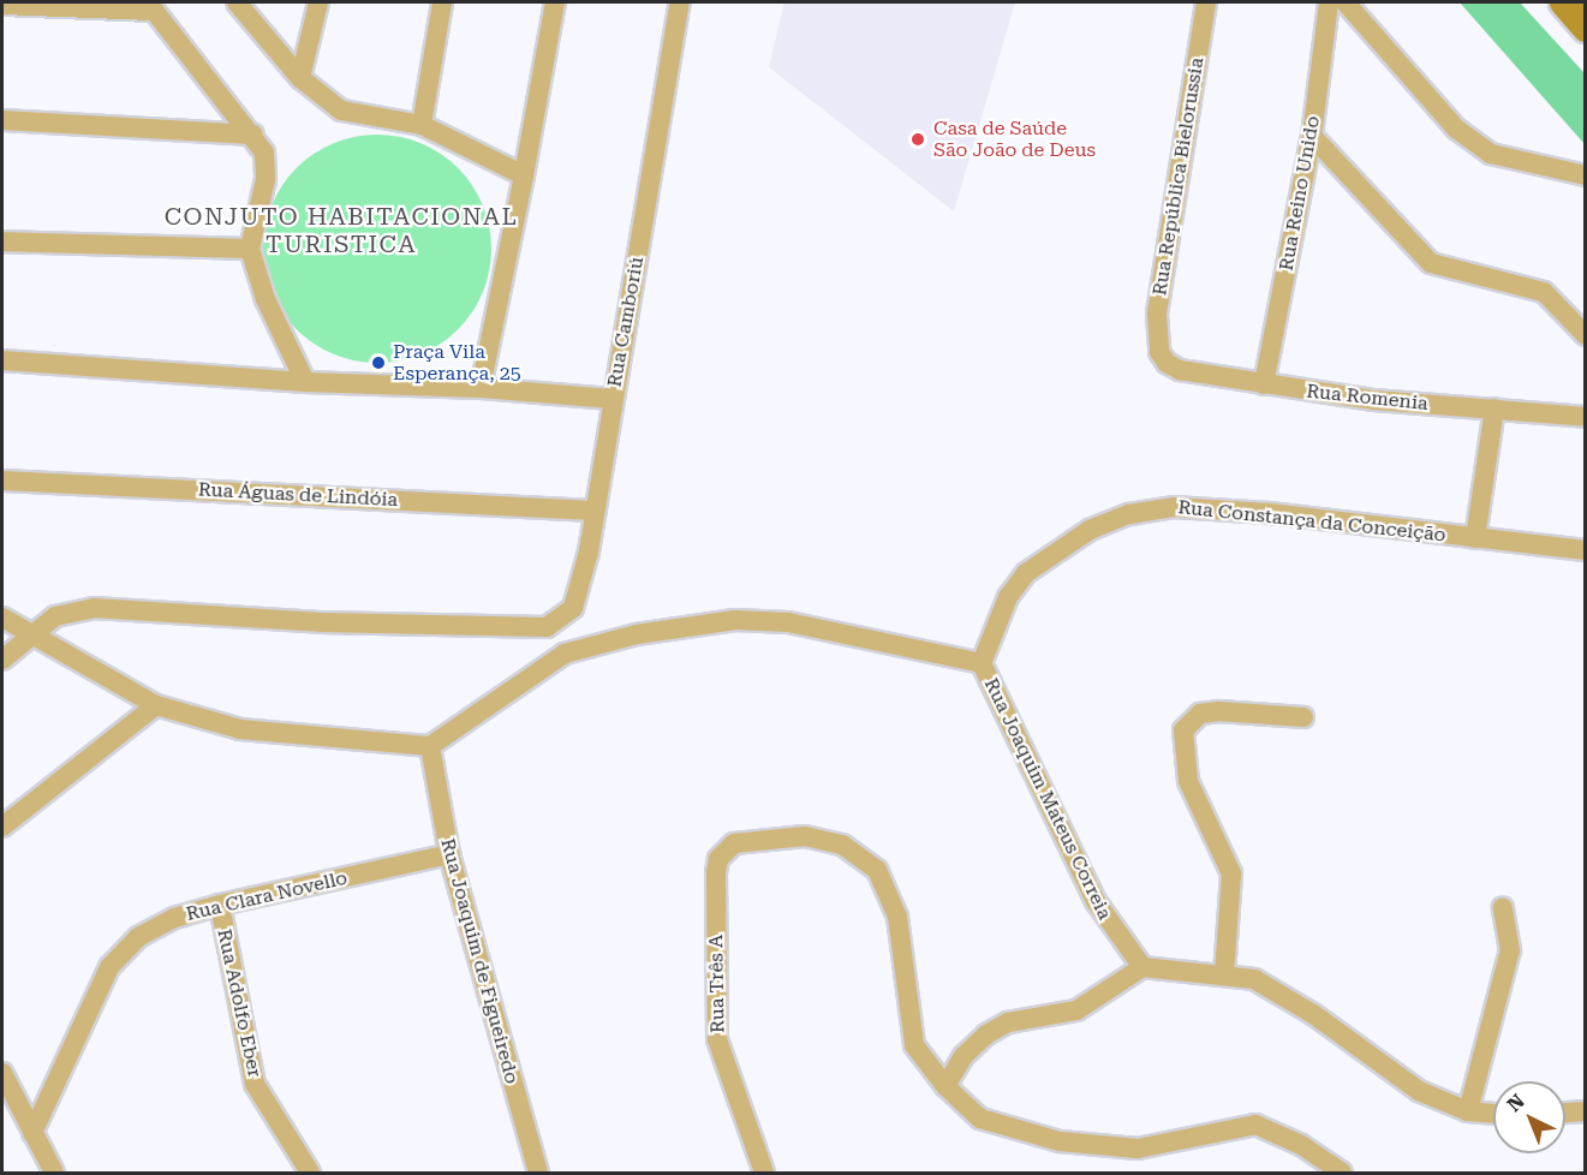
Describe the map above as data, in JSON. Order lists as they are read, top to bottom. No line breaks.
{"streets":{"street":["Rua República Bielorussia","Rua Reino Unido","Rua Camboriú","Rua Romenia","Rua Águas de Lindóia","Rua Constança da Conceição","Rua Joaquim Mateus Correia","Rua Clara Novello","Rua Joaquim de Figueiredo","Rua Três A","Rua Adolfo Eber"]},"crossings":[["Rua República Bielorussia","Rua Romenia"],["Rua Reino Unido","Rua Romenia"],["Rua Camboriú","Rua Águas de Lindóia"],["Rua Constança da Conceição","Rua Joaquim Mateus Correia"],["Rua Clara Novello","Rua Joaquim de Figueiredo"],["Rua Clara Novello","Rua Adolfo Eber"]],"districts":["CONJUTO HABITACIONAL TURISTICA"],"places":["Casa de Saúde São João de Deus","Praça Vila Esperança, 25"],"north":"top left"}
